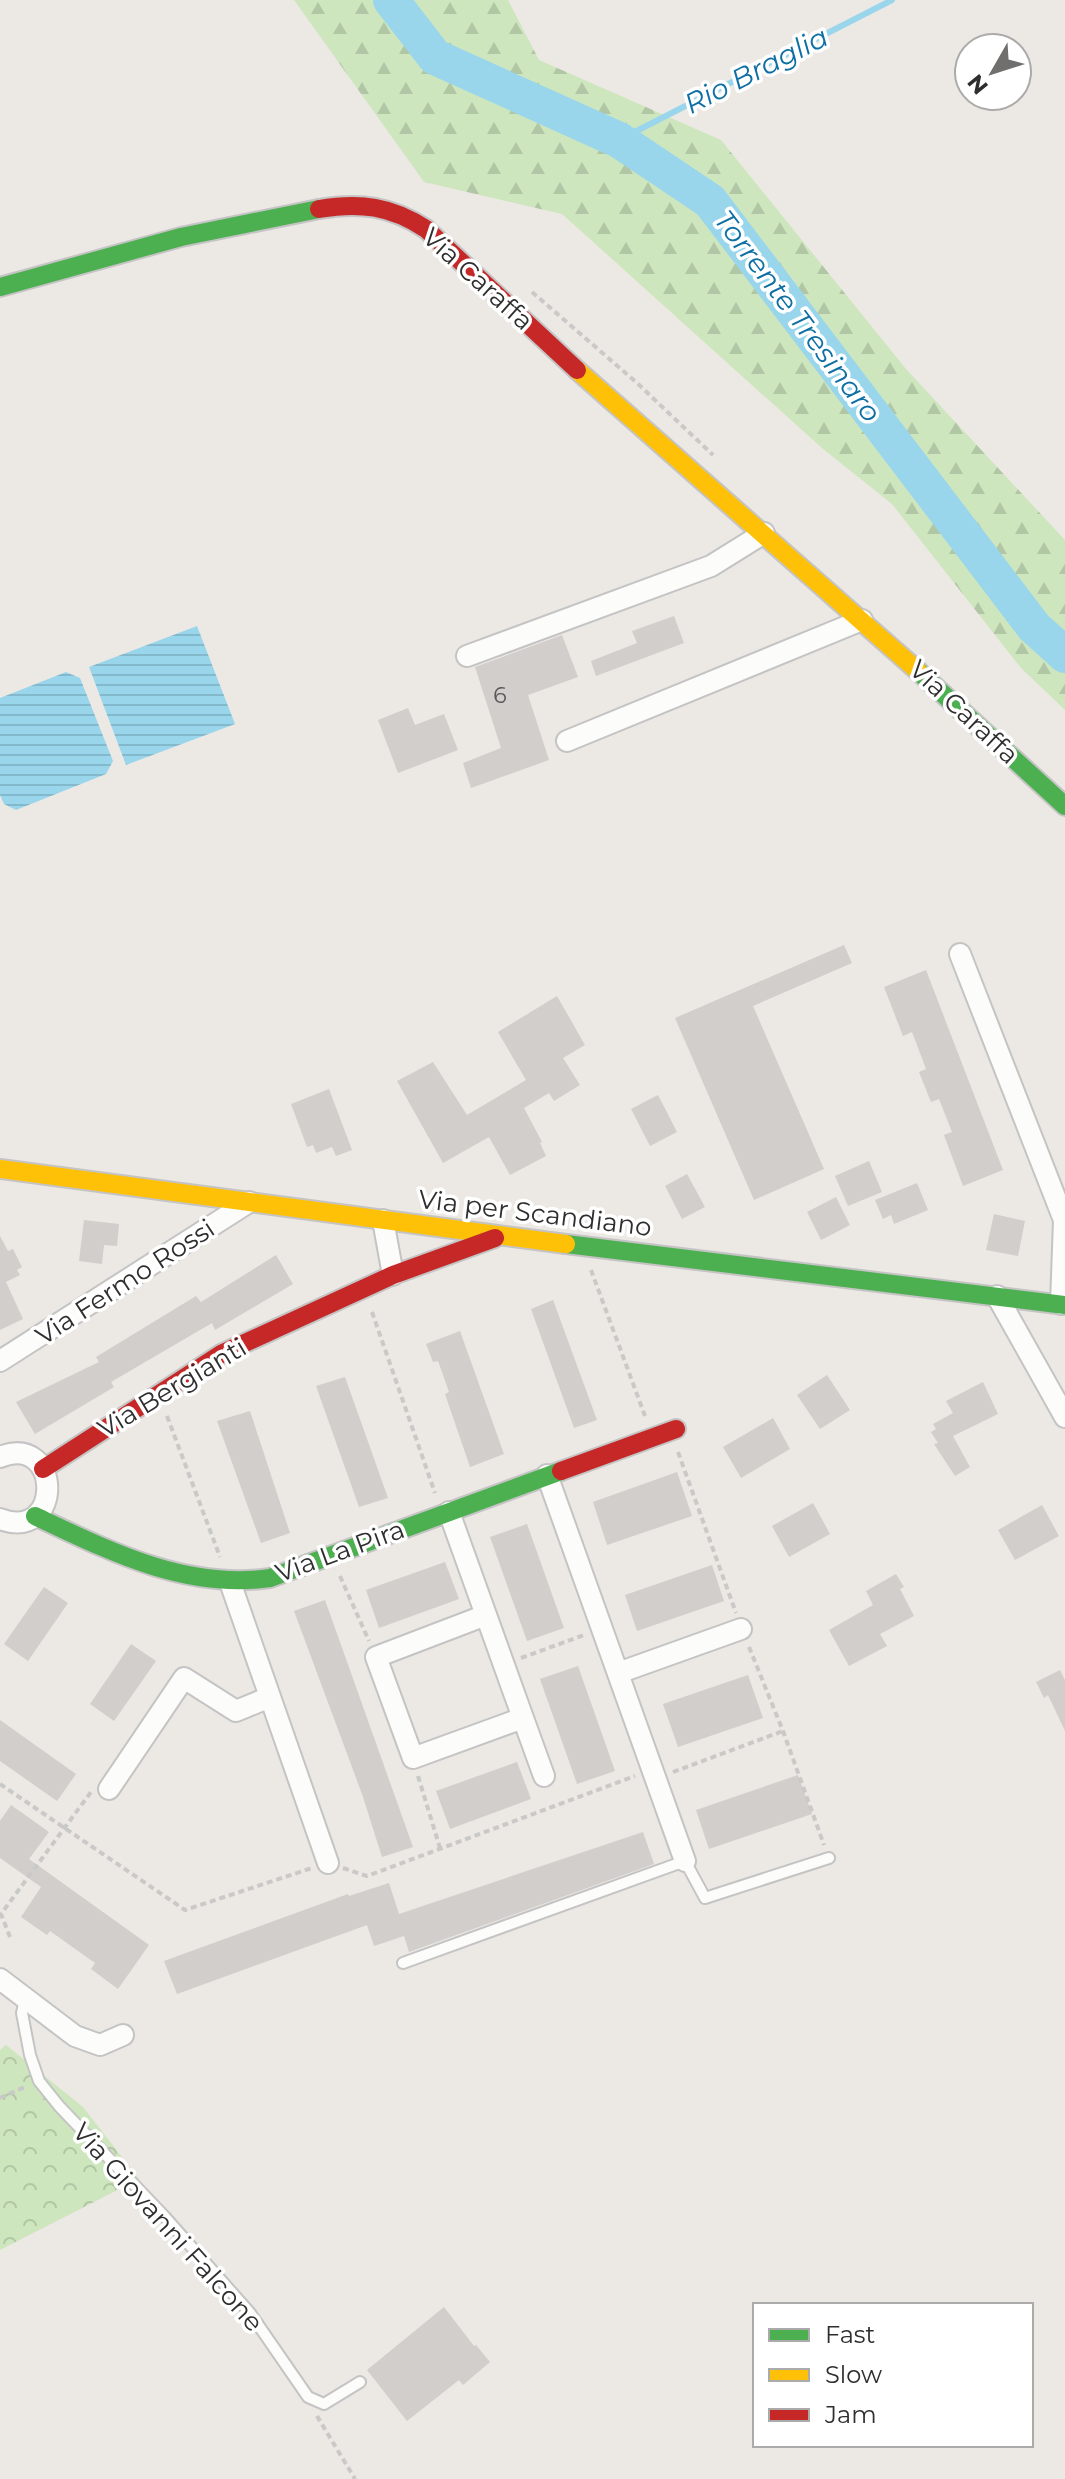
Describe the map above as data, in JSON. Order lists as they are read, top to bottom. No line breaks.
{"streets":{"street":["Via Caraffa","Via per Scandiano","Via Fermo Rossi","Via Bergianti","Via La Pira"],"lane":["Via Giovanni Falcone"]},"crossings":[["Via per Scandiano","Via Fermo Rossi"],["Via per Scandiano","Via Bergianti"]],"water":["Rio Braglia","Torrente Tresinaro"],"house_numbers":["6"],"legend":["Fast","Slow","Jam"],"north":"bottom left"}
